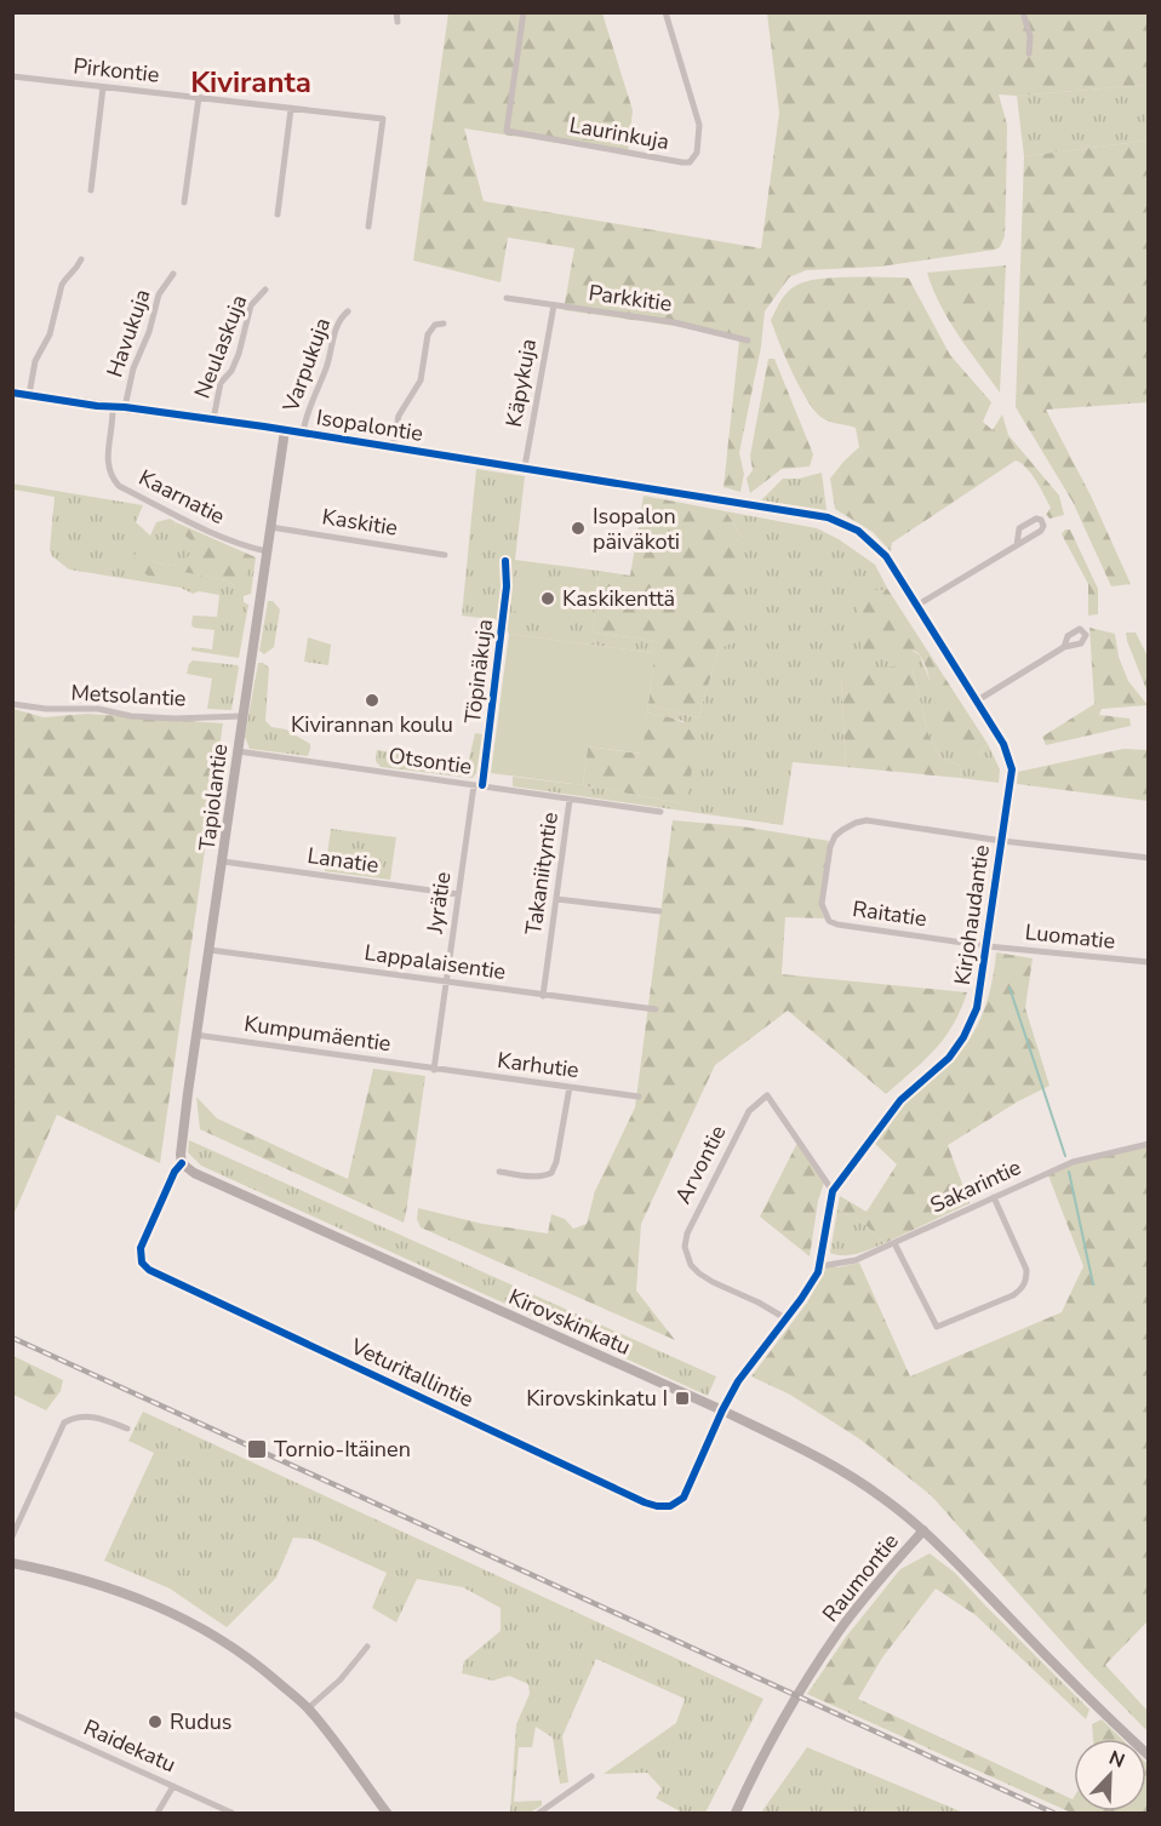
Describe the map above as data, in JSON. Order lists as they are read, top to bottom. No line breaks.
{"streets":{"street":["Pirkontie","Laurinkuja","Parkkitie","Havukuja","Neulaskuja","Varpukuja","Käpykuja","Isopalontie","Kaarnatie","Kaskitie","Metsolantie","Otsontie","Tapiolantie","Lanatie","Takaniityntie","Jyrätie","Raitatie","Kirjohaudantie","Luomatie","Lappalaisentie","Kumpumäentie","Karhutie","Arvontie","Sakarintie","Kirovskinkatu","Veturitallintie","Raumontie","Raidekatu"],"cycle path":["Töpinäkuja"]},"crossings":[["Parkkitie","Käpykuja"],["Havukuja","Isopalontie"],["Neulaskuja","Isopalontie"],["Varpukuja","Isopalontie"],["Käpykuja","Isopalontie"],["Isopalontie","Kaarnatie"],["Isopalontie","Tapiolantie"],["Isopalontie","Kirjohaudantie"],["Kaarnatie","Tapiolantie"],["Kaskitie","Tapiolantie"],["Metsolantie","Tapiolantie"],["Otsontie","Tapiolantie"],["Otsontie","Takaniityntie"],["Otsontie","Jyrätie"],["Tapiolantie","Lanatie"],["Tapiolantie","Lappalaisentie"],["Tapiolantie","Kumpumäentie"],["Tapiolantie","Kirovskinkatu"],["Tapiolantie","Veturitallintie"],["Lanatie","Jyrätie"],["Takaniityntie","Lappalaisentie"],["Jyrätie","Lappalaisentie"],["Jyrätie","Kumpumäentie"],["Jyrätie","Karhutie"],["Raitatie","Kirjohaudantie"],["Raitatie","Luomatie"],["Kirjohaudantie","Luomatie"],["Kirjohaudantie","Arvontie"],["Kirjohaudantie","Sakarintie"],["Kirjohaudantie","Kirovskinkatu"],["Kirjohaudantie","Veturitallintie"],["Kumpumäentie","Karhutie"],["Kirovskinkatu","Veturitallintie"],["Kirovskinkatu","Raumontie"]],"districts":["Kiviranta"],"places":{"other":["Isopalon päiväkoti","Kaskikenttä","Kivirannan koulu","Rudus"],"transit":["Kirovskinkatu I","Tornio-Itäinen"]},"north":"top right"}
